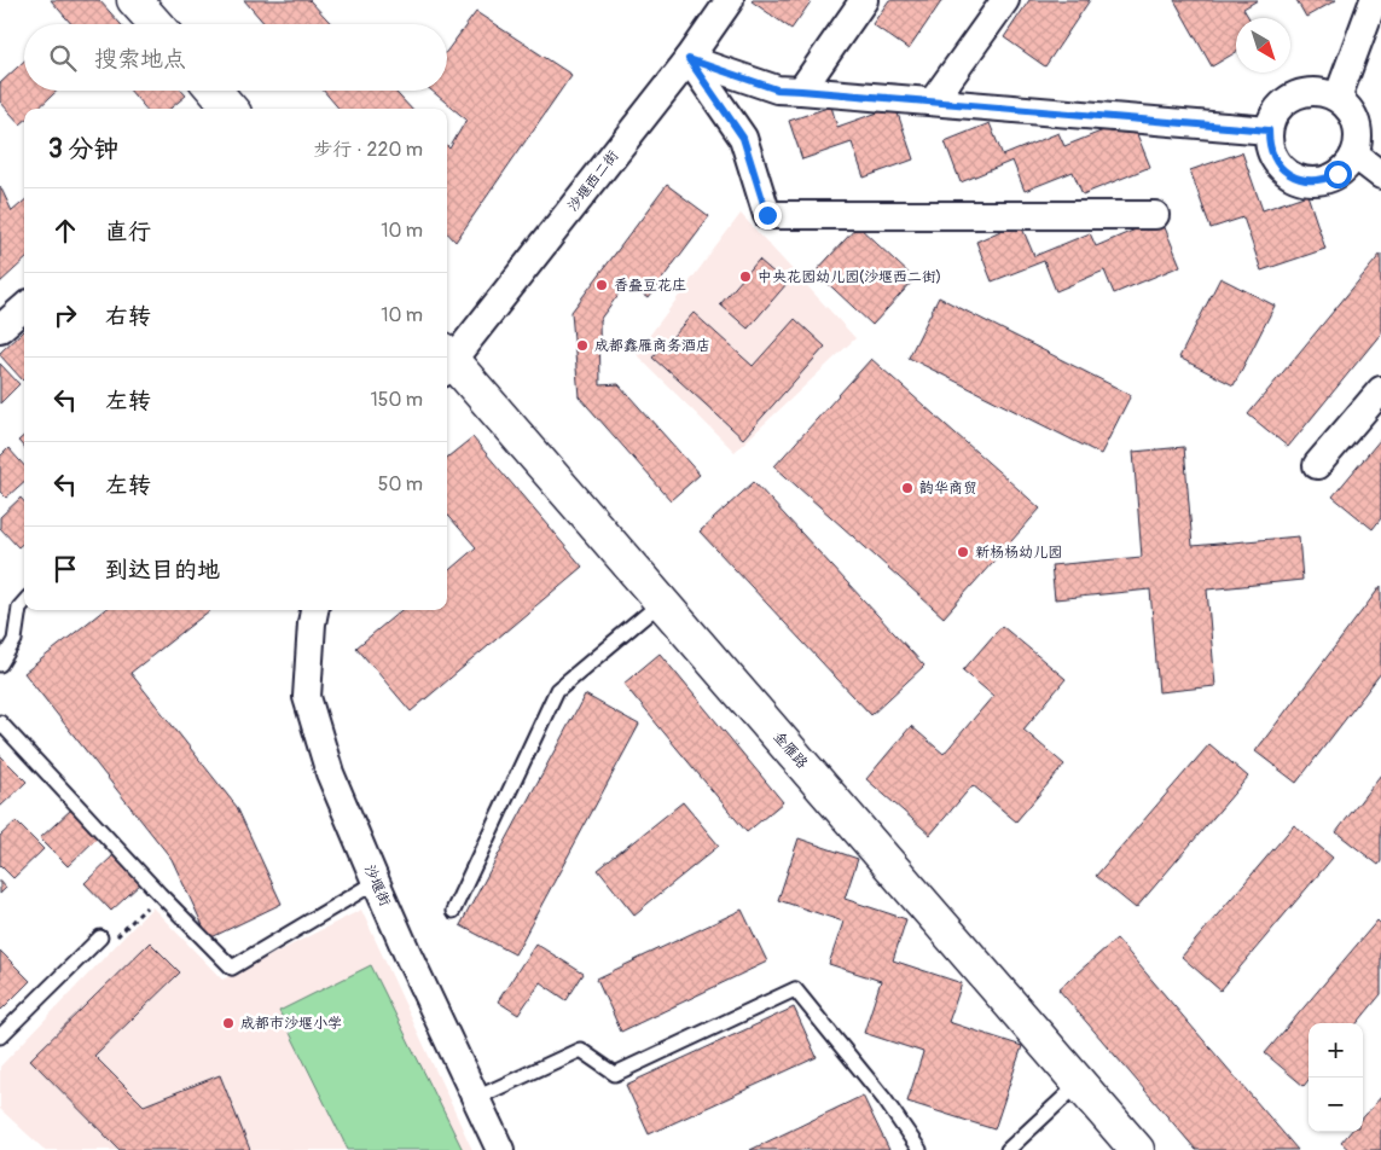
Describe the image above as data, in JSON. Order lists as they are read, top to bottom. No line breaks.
{"streets":{"street":["沙堰西二街","金雁路","沙堰街"]},"places":["中央花园幼儿园(沙堰西二街)","香叠豆花庄","成都鑫雁商务酒店","韵华商贸","新杨杨幼儿园","成都市沙堰小学"],"north":"bottom right","page":{"search":"搜索地点","heading":["3 分钟","步行 · 220 m"],"list":[["直行","10 m"],["右转","10 m"],["左转","150 m"],["左转","50 m"],"到达目的地"],"map_buttons":["+","−"]}}
